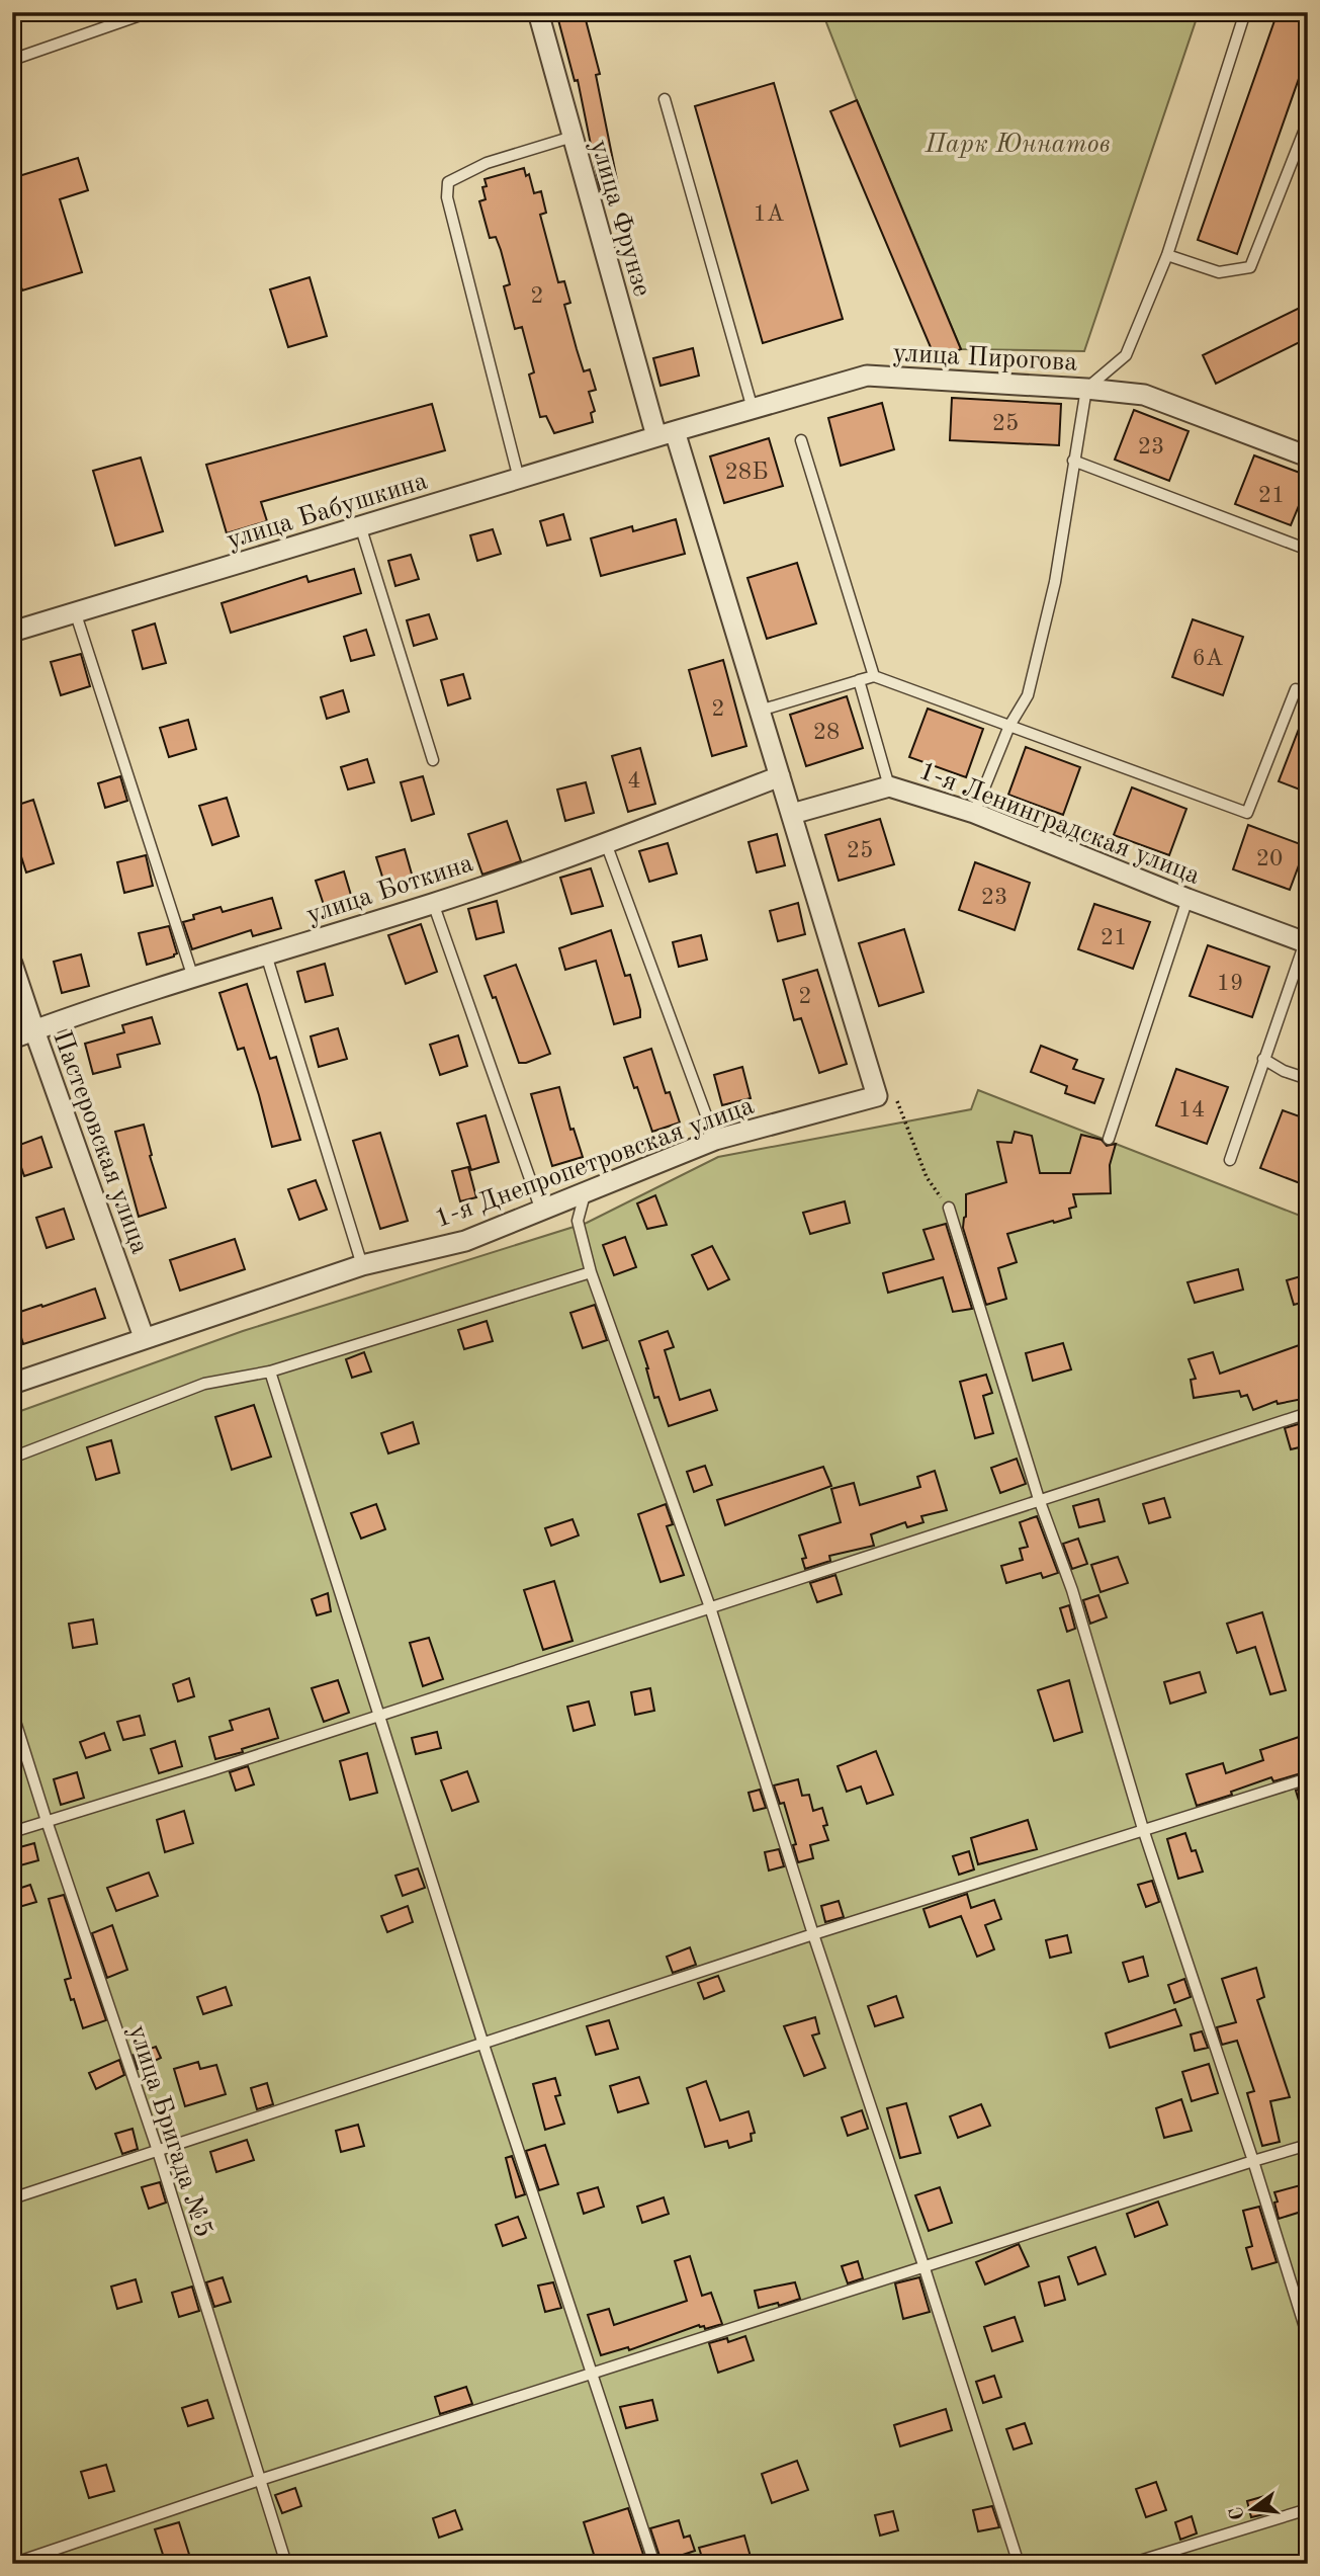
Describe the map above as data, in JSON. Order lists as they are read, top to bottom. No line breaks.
{"streets":{"street":["улица Фрунзе","улица Пирогова","улица Бабушкина","1-я Ленинградская улица","улица Боткина","Пастеровская улица","1-я Днепропетровская улица"],"lane":["улица Бригада №5"]},"crossings":[["улица Фрунзе","улица Пирогова"],["улица Фрунзе","улица Бабушкина"],["улица Фрунзе","улица Боткина"],["улица Пирогова","улица Бабушкина"],["улица Боткина","Пастеровская улица"],["Пастеровская улица","1-я Днепропетровская улица"]],"parks":["Парк Юннатов"],"house_numbers":["1А","2","25","23","28Б","21","6А","2","28","4","25","20","23","21","19","2","14"],"north":"left"}
